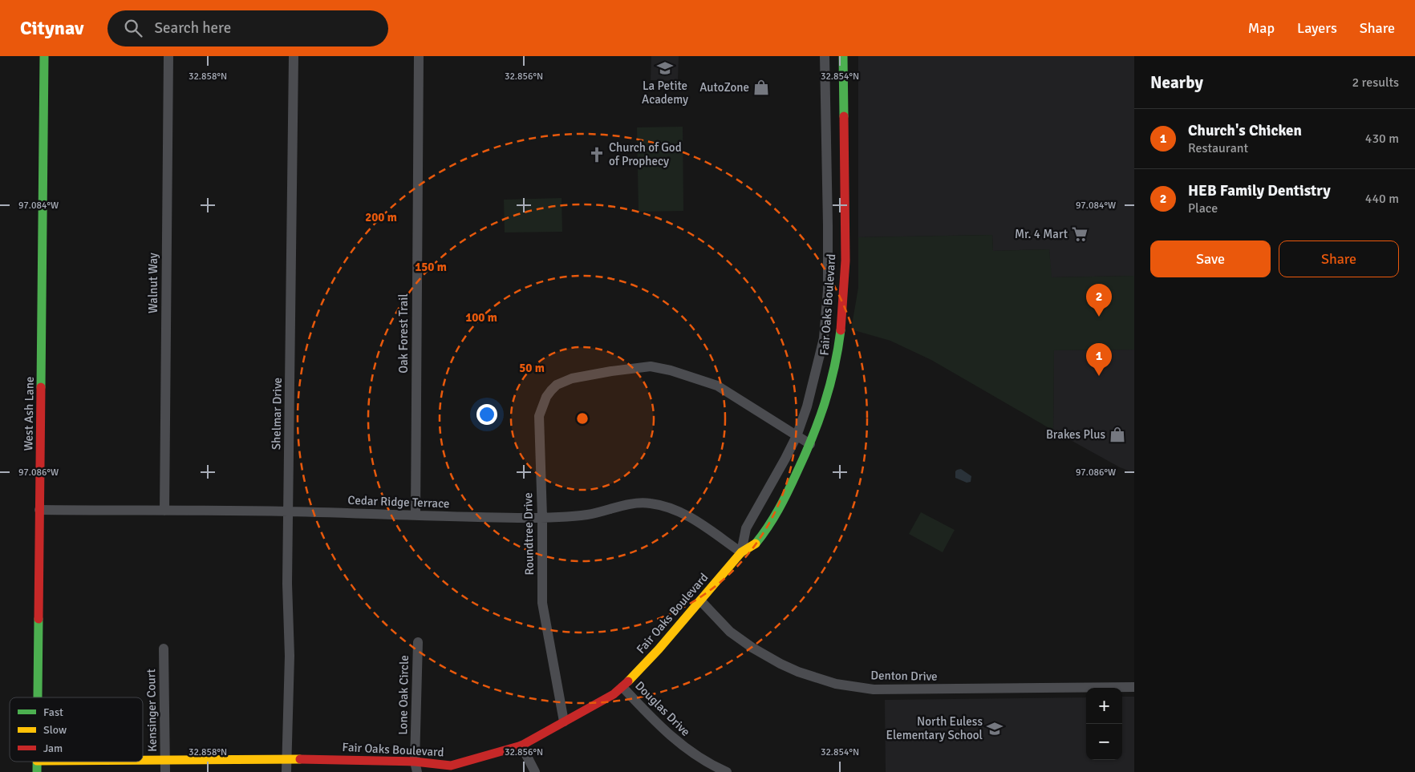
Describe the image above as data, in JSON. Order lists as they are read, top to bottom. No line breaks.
{"streets":{"street":["Walnut Way","Fair Oaks Boulevard","Oak Forest Trail","West Ash Lane","Shelmar Drive","Cedar Ridge Terrace","Roundtree Drive","Denton Drive","Lone Oak Circle","Douglas Drive","Kensinger Court"]},"crossings":[["Walnut Way","Cedar Ridge Terrace"],["Fair Oaks Boulevard","Shelmar Drive"],["Fair Oaks Boulevard","Cedar Ridge Terrace"],["Fair Oaks Boulevard","Roundtree Drive"],["Fair Oaks Boulevard","Denton Drive"],["Fair Oaks Boulevard","Lone Oak Circle"],["Fair Oaks Boulevard","Douglas Drive"],["Fair Oaks Boulevard","Kensinger Court"],["Oak Forest Trail","Cedar Ridge Terrace"],["West Ash Lane","Cedar Ridge Terrace"],["Shelmar Drive","Cedar Ridge Terrace"],["Cedar Ridge Terrace","Roundtree Drive"]],"places":{"school or university":["La Petite Academy","North Euless Elementary School"],"shop":["AutoZone","Brakes Plus"],"church":["Church of God of Prophecy"],"supermarket":["Mr. 4 Mart"]},"legend":["Fast","Slow","Jam"],"page":{"header":"Citynav","search":"Search here","nav":["Map","Layers","Share"],"heading":["Nearby","2 results"],"list":[{"mark":"1","name":"Church's Chicken","note":"Restaurant","value":"430 m"},{"mark":"2","name":"HEB Family Dentistry","note":"Place","value":"440 m"}],"buttons":["Save","Share"],"pins":["2","1"],"map_buttons":["+","−"]},"coordinates":["32.858°N","32.856°N","32.854°N","97.084°W","97.086°W"],"rings":["200 m","150 m","100 m","50 m"]}
